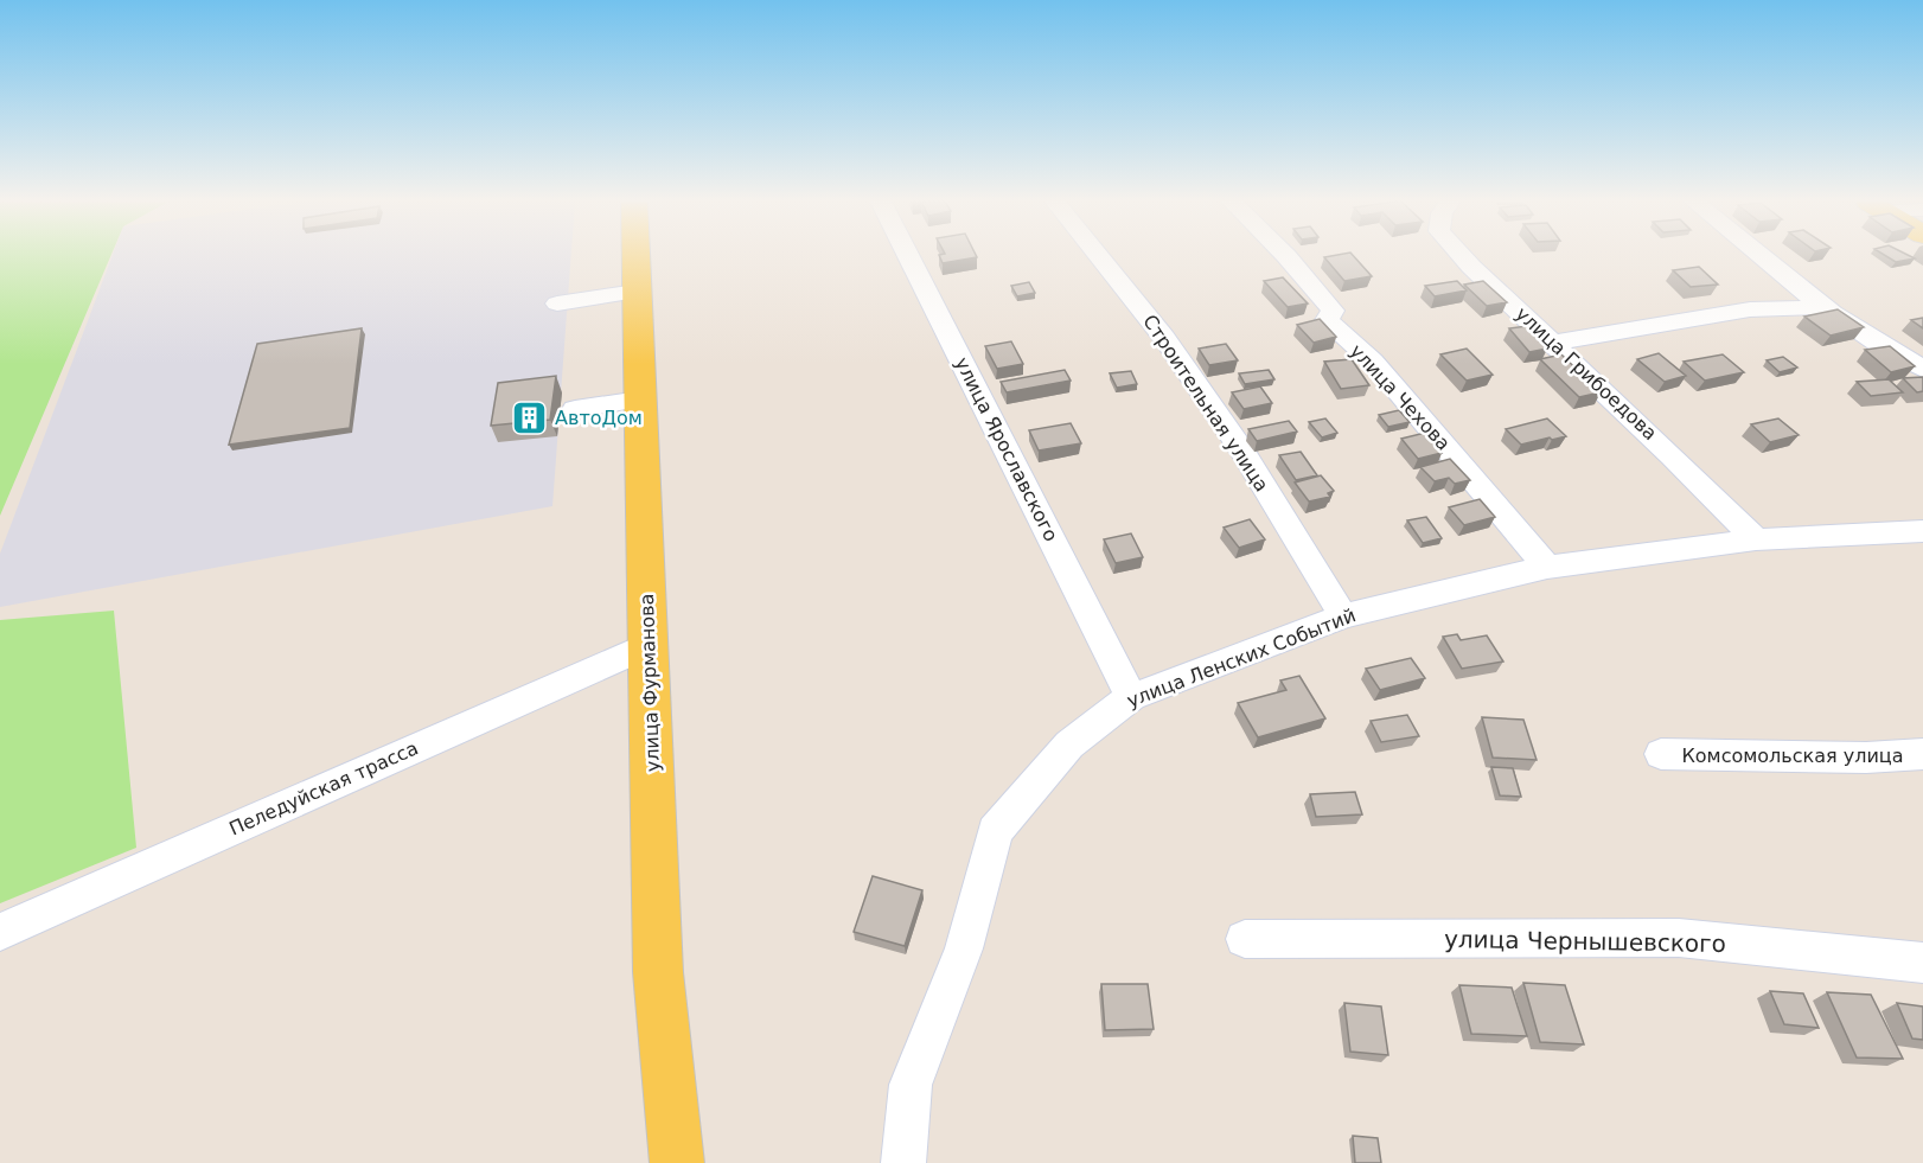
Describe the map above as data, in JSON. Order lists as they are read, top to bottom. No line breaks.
{"streets":{"main road":["улица Фурманова"],"street":["улица Грибоедова","улица Чехова","Строительная улица","улица Ярославского","улица Ленских Событий","Комсомольская улица","Пеледуйская трасса","улица Чернышевского"]},"crossings":[["улица Грибоедова","улица Ленских Событий"],["улица Чехова","улица Ленских Событий"],["Строительная улица","улица Ленских Событий"],["улица Ярославского","улица Ленских Событий"],["улица Фурманова","Пеледуйская трасса"]],"places":{"building":["АвтоДом"]}}
